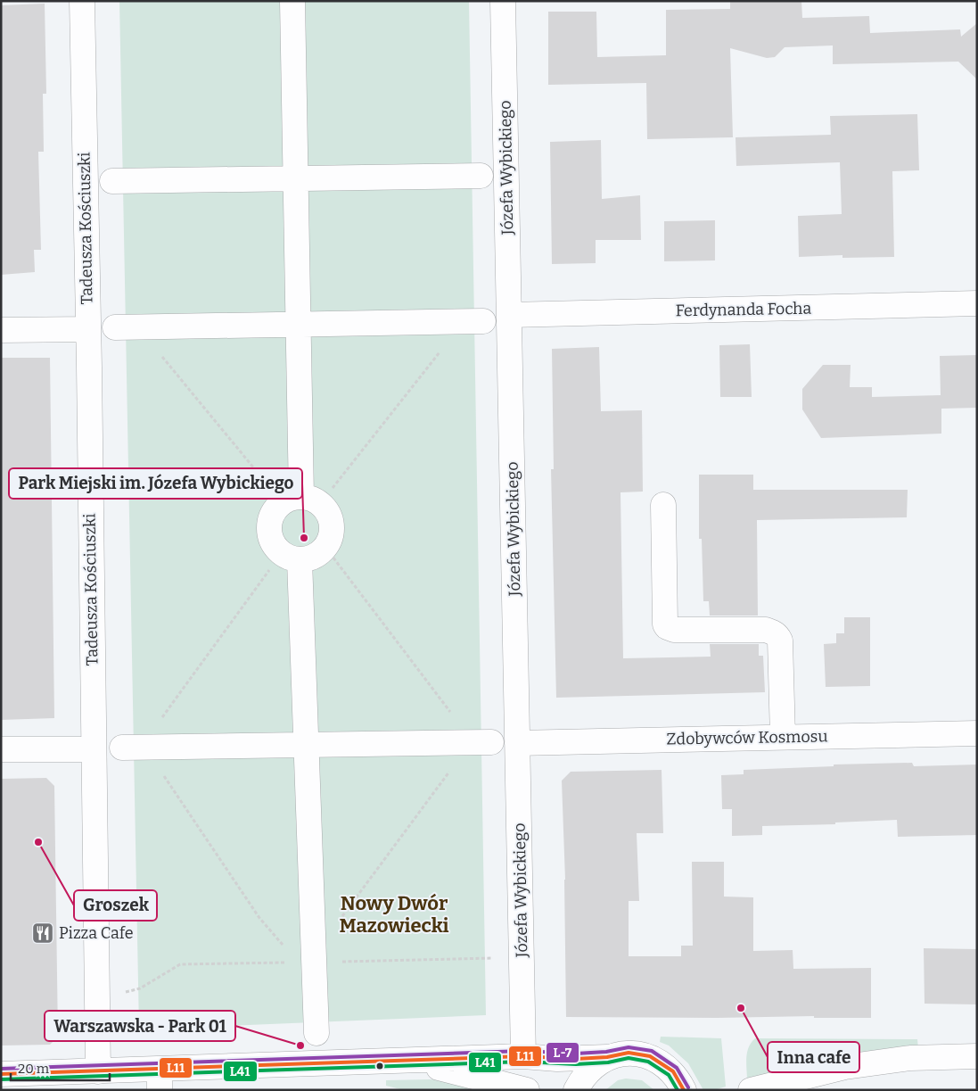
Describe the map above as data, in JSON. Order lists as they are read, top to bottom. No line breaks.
{"streets":{"street":["Józefa Wybickiego","Tadeusza Kościuszki","Ferdynanda Focha","Zdobywców Kosmosu"]},"crossings":[["Józefa Wybickiego","Ferdynanda Focha"],["Józefa Wybickiego","Zdobywców Kosmosu"]],"districts":["Nowy Dwór Mazowiecki"],"places":{"other":["Park Miejski im. Józefa Wybickiego","Groszek","Inna cafe","Warszawska - Park 01"],"restaurant":["Pizza Cafe"]},"lines":["transit line L-7","transit line L11","transit line L41"],"scale_bar":"20 m"}
